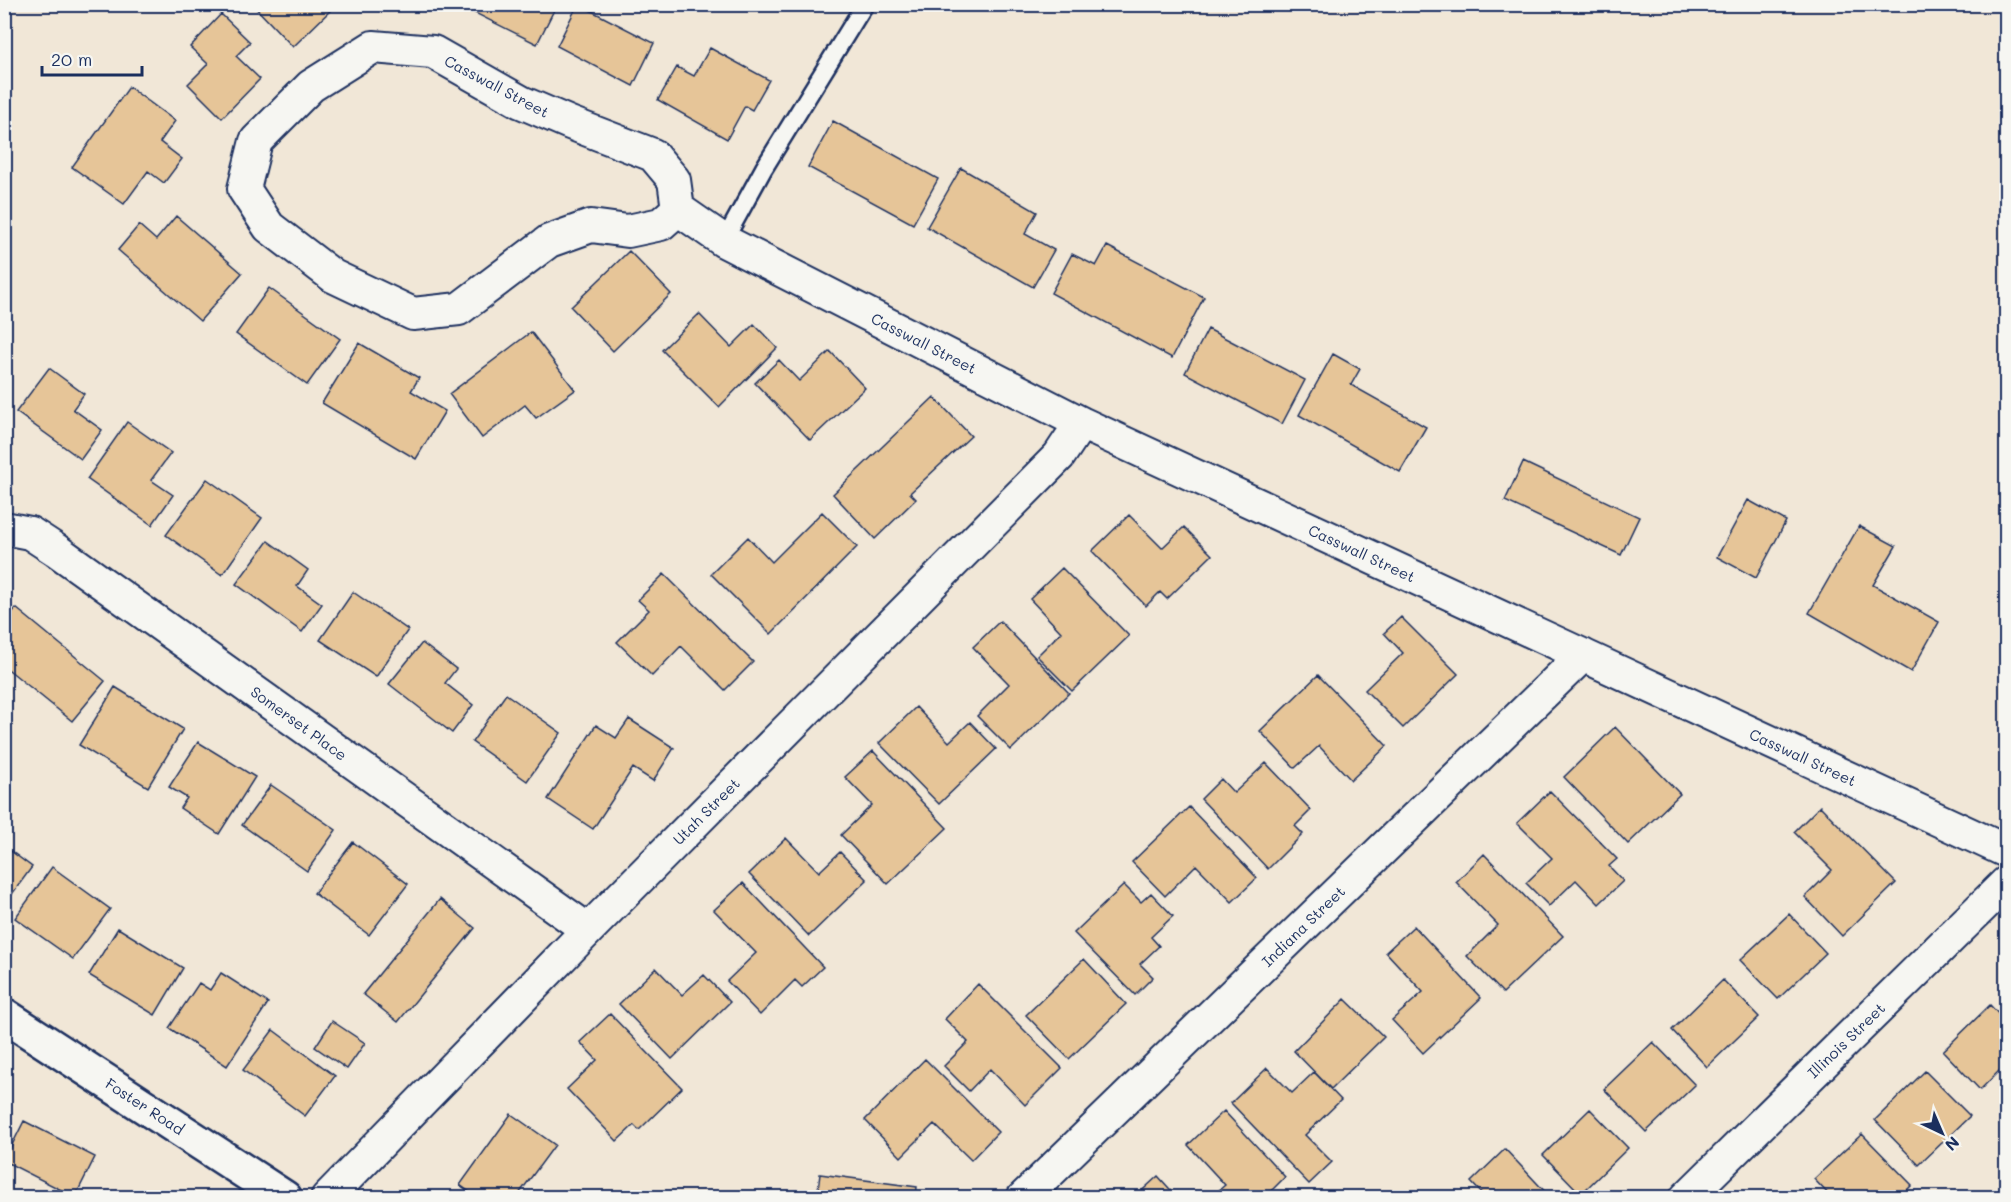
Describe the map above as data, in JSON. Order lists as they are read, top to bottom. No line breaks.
{"streets":{"street":["Casswall Street","Somerset Place","Utah Street","Indiana Street","Illinois Street","Foster Road"]},"crossings":[["Casswall Street","Utah Street"],["Casswall Street","Indiana Street"],["Somerset Place","Utah Street"]],"scale_bar":"20 m","north":"bottom right"}
